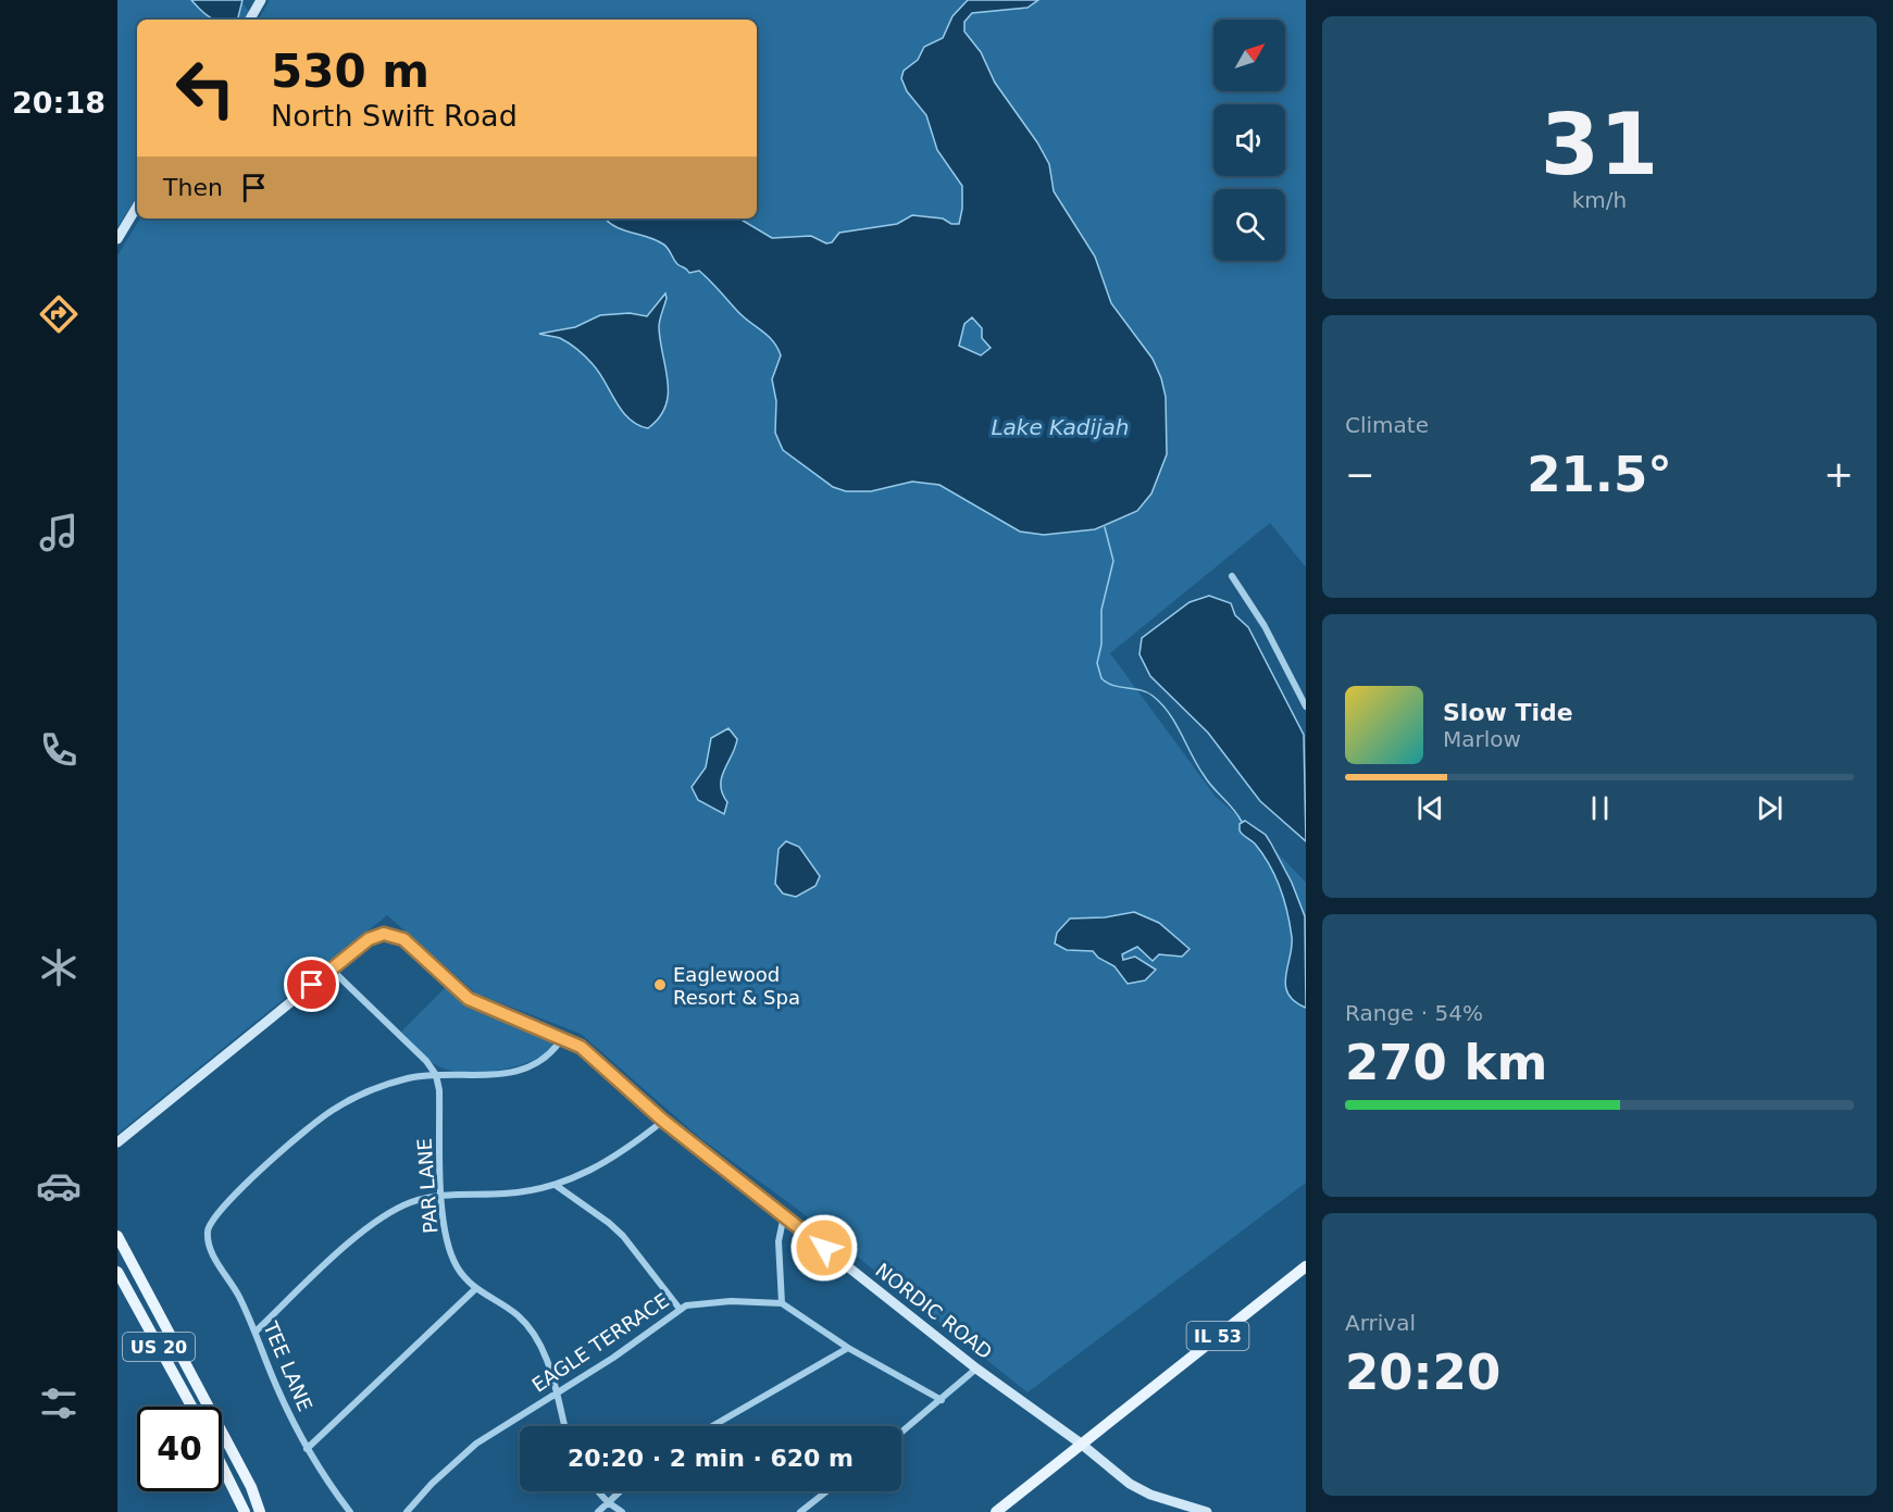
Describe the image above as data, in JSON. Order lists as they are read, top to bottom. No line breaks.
{"streets":{"main road":["IL 53","US 20"],"street":["PAR LANE","NORDIC ROAD","EAGLE TERRACE","TEE LANE"]},"crossings":[["PAR LANE","EAGLE TERRACE"],["PAR LANE","TEE LANE"],["NORDIC ROAD","IL 53"]],"water":["Lake Kadijah"],"places":["Eaglewood Resort & Spa"],"north":"top right","page":{"tabs":"20:18","tile":[["31","km/h"],"Climate",["Range · 54%","270 km"],["Arrival","20:20"]],"turn":["530 m","North Swift Road"],"then":"Then","heat":["−","21.5°","+"],"song":["Slow Tide","Marlow"],"limit":"40","trip":"20:20 · 2 min · 620 m"}}
